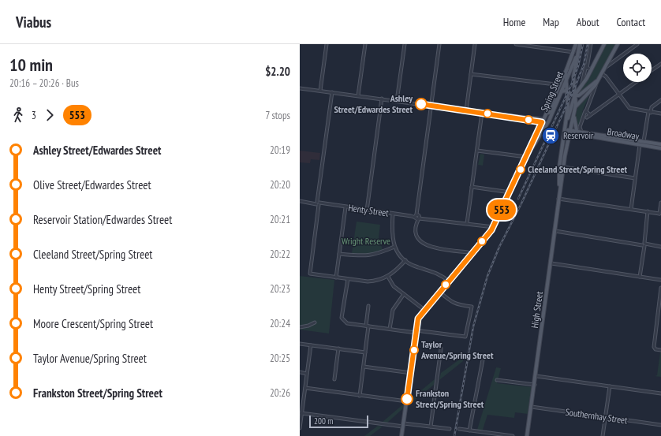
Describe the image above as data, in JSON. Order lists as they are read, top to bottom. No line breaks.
{"streets":{"main road":["Spring Street","Broadway","High Street"],"street":["Henty Street","Southernhay Street"]},"crossings":[["Spring Street","Henty Street"],["Spring Street","High Street"],["Broadway","High Street"],["High Street","Southernhay Street"]],"parks":["Wright Reserve"],"places":{"other":["Ashley Street/Edwardes Street","Cleeland Street/Spring Street","Taylor Avenue/Spring Street","Frankston Street/Spring Street"],"station":["Reservoir"]},"lines":["bus line 553"],"scale_bar":"200 m","page":{"header":"Viabus","nav":["Home","Map","About","Contact"],"heading":["10 min","20:16 – 20:26 · Bus","$2.20"],"on_map":"553","legs":["3","553","7 stops"],"list":[{"name":"Ashley Street/Edwardes Street","value":"20:19"},{"name":"Olive Street/Edwardes Street","value":"20:20"},{"name":"Reservoir Station/Edwardes Street","value":"20:21"},{"name":"Cleeland Street/Spring Street","value":"20:22"},{"name":"Henty Street/Spring Street","value":"20:23"},{"name":"Moore Crescent/Spring Street","value":"20:24"},{"name":"Taylor Avenue/Spring Street","value":"20:25"},{"name":"Frankston Street/Spring Street","value":"20:26"}],"scale":"200 m"}}
